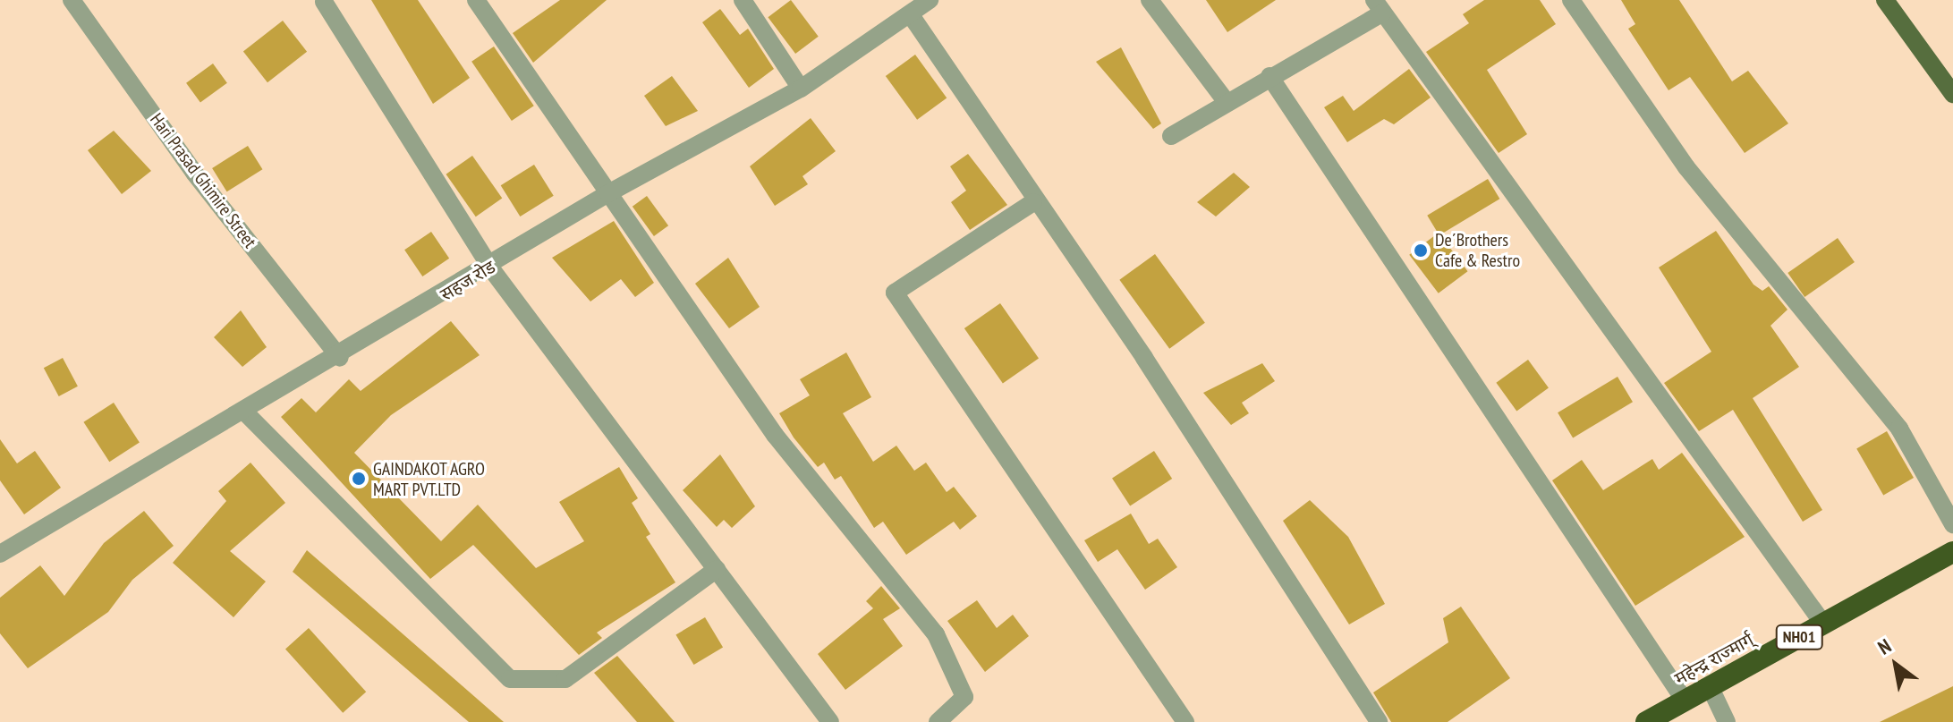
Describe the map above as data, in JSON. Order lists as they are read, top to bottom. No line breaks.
{"streets":{"highway":["NH01","महेन्द्र राज्मार्ग्"],"street":["Hari Prasad Ghimire Street","सहज रोड"]},"crossings":[["Hari Prasad Ghimire Street","सहज रोड"]],"places":["De´Brothers Cafe & Restro","GAINDAKOT AGRO MART PVT.LTD"],"north":"top left"}
